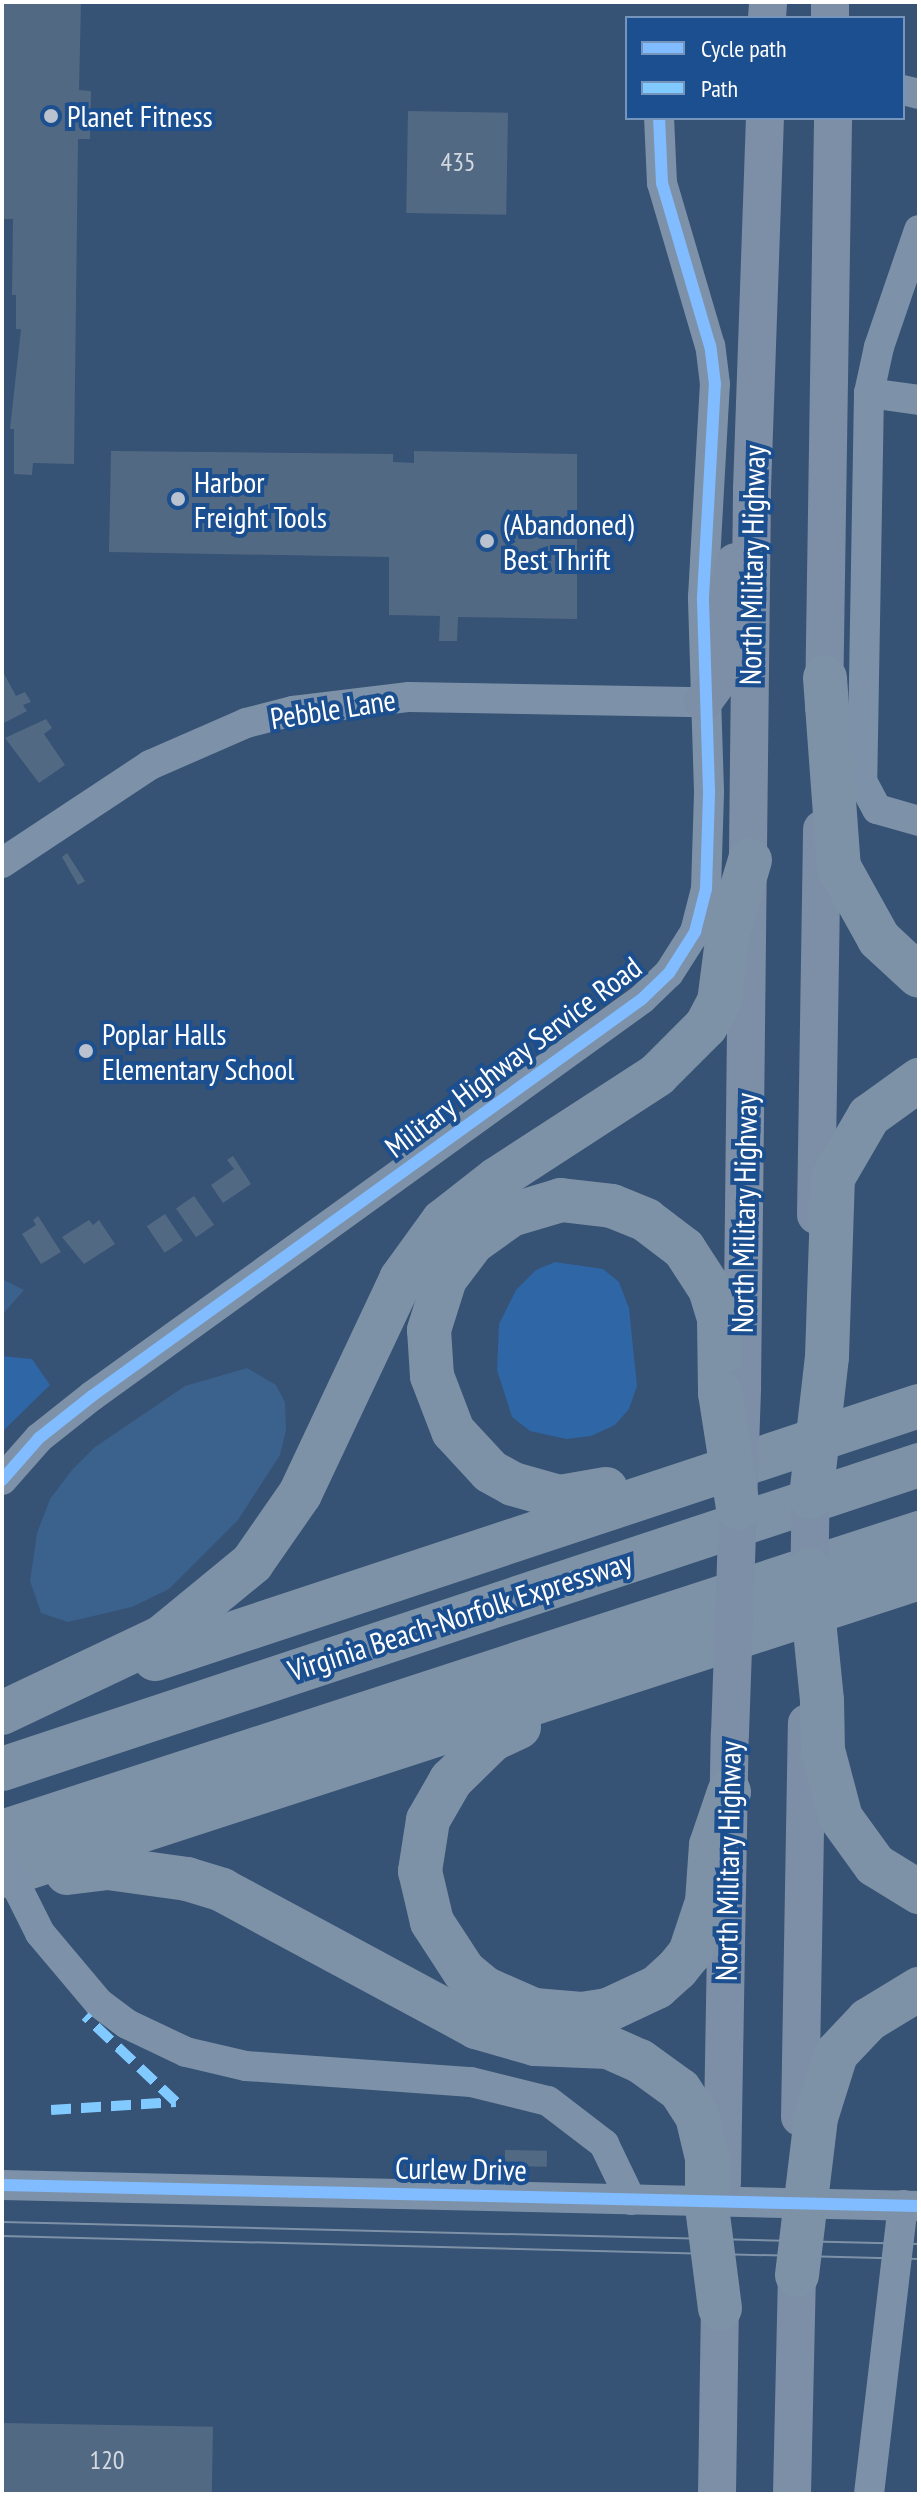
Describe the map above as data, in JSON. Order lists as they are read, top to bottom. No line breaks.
{"streets":{"highway":["Virginia Beach-Norfolk Expressway"],"main road":["North Military Highway"],"street":["Pebble Lane","Military Highway Service Road","Curlew Drive"]},"crossings":[["Pebble Lane","Military Highway Service Road"]],"places":["Planet Fitness","Harbor Freight Tools","(Abandoned) Best Thrift","Poplar Halls Elementary School"],"house_numbers":["435","120"],"legend":["Cycle path","Path"]}
